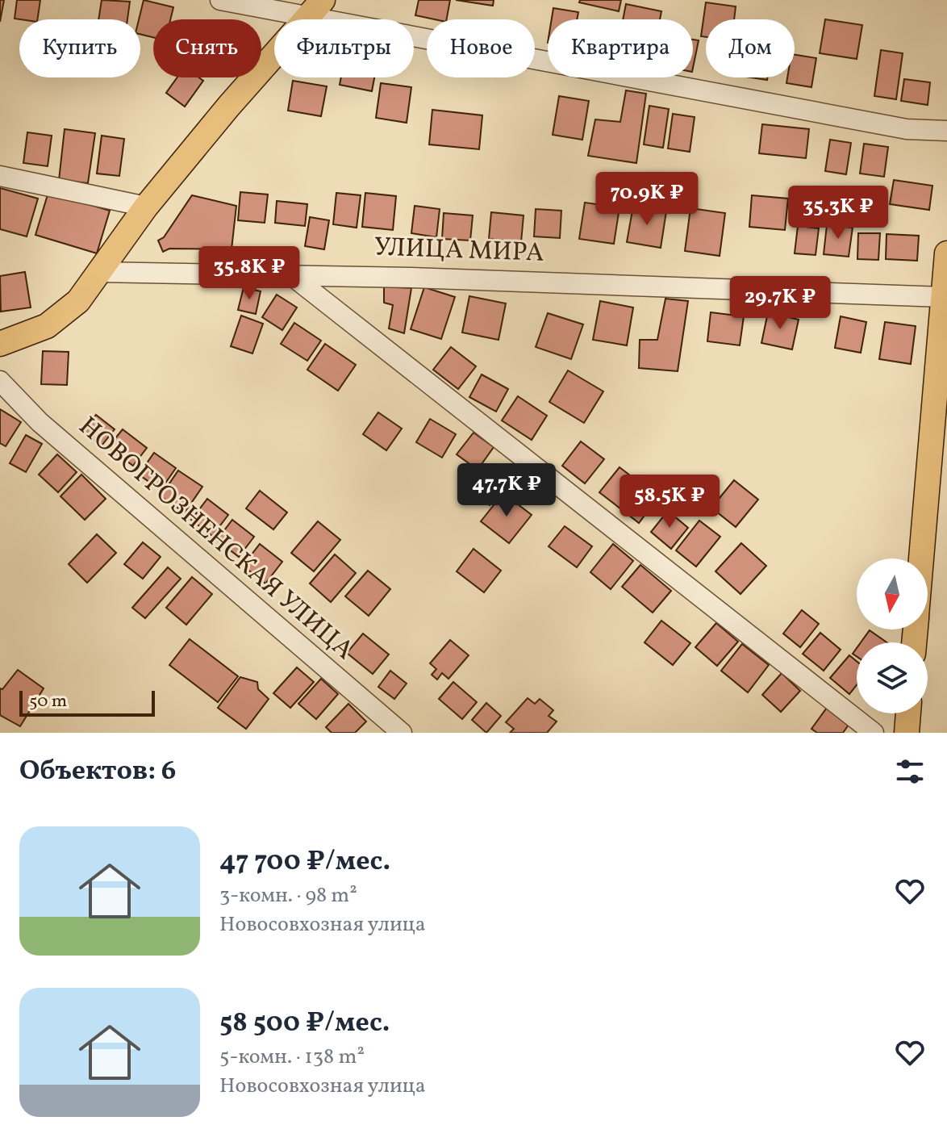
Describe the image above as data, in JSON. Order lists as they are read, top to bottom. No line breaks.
{"streets":{"street":["УЛИЦА МИРА","НОВОГРОЗНЕНСКАЯ УЛИЦА"]},"scale_bar":"50 m","north":"bottom","page":{"chip":["Купить","Снять","Фильтры","Новое","Квартира","Дом"],"price":["70.9K ₽","35.3K ₽","35.8K ₽","29.7K ₽","47.7K ₽","58.5K ₽"],"scale":"50 m","heading":"Объектов: 6","list":[{"name":"47 700 ₽/мес.","note":"3-комн. · 98 m² · Новосовхозная улица"},{"name":"58 500 ₽/мес.","note":"5-комн. · 138 m² · Новосовхозная улица"}]}}
